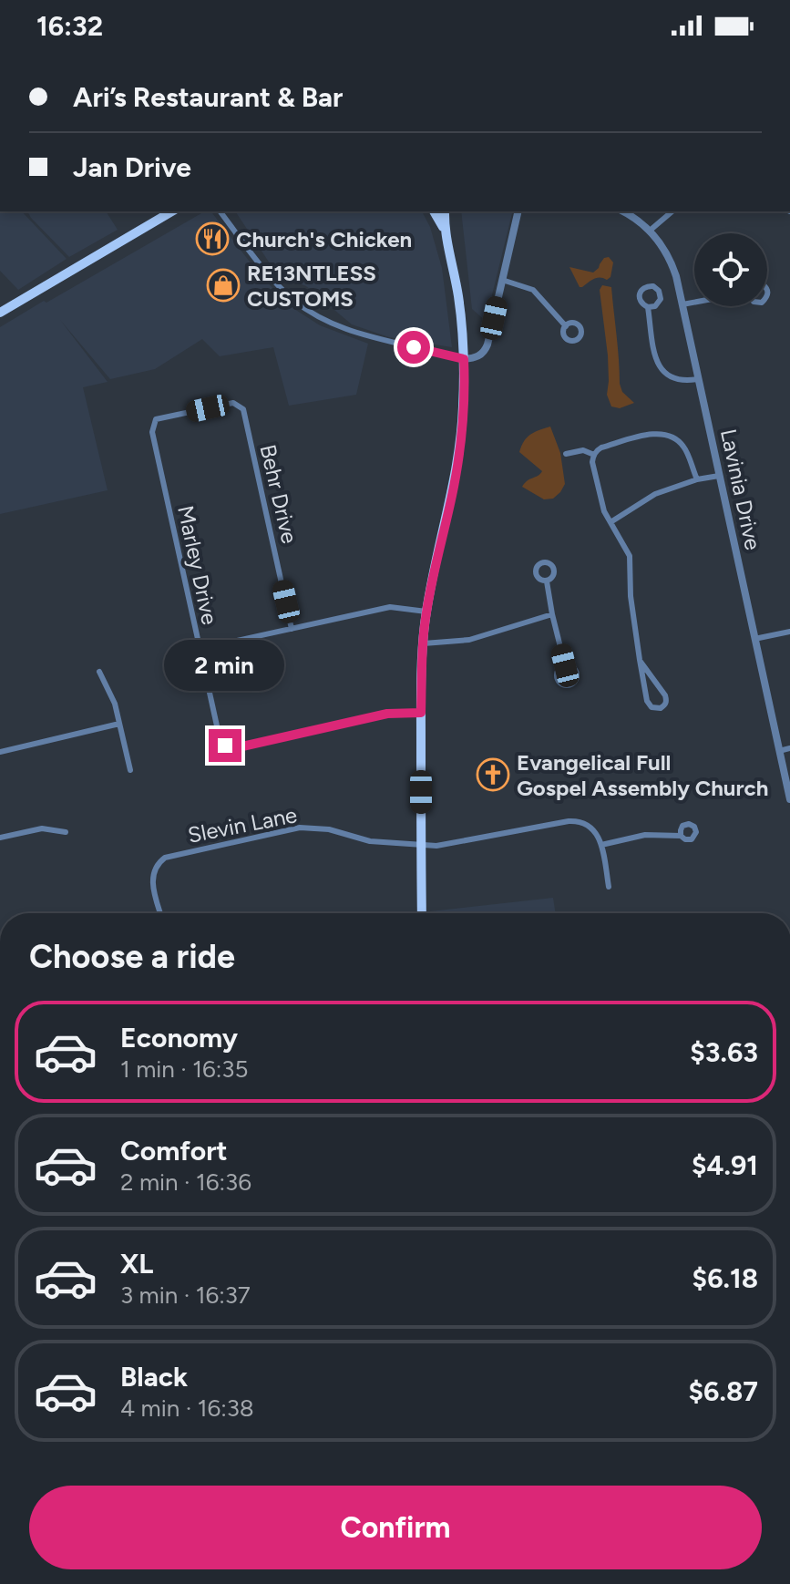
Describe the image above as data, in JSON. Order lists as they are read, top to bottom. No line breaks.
{"streets":{"street":["Lavinia Drive","Behr Drive","Marley Drive","Slevin Lane"]},"crossings":[["Behr Drive","Marley Drive"]],"places":{"restaurant":["Church's Chicken"],"shop":["RE13NTLESS CUSTOMS"],"church":["Evangelical Full Gospel Assembly Church"]},"page":{"status":"16:32","banner":["Ari’s Restaurant & Bar","Jan Drive"],"bubble":"2 min","heading":"Choose a ride","list":[{"name":"Economy","note":"1 min · 16:35","value":"$3.63"},{"name":"Comfort","note":"2 min · 16:36","value":"$4.91"},{"name":"XL","note":"3 min · 16:37","value":"$6.18"},{"name":"Black","note":"4 min · 16:38","value":"$6.87"}],"buttons":"Confirm"}}
